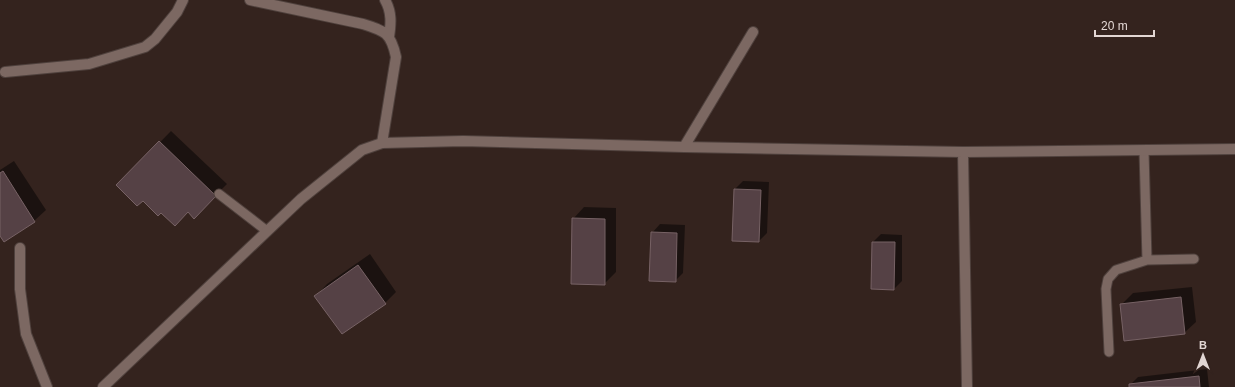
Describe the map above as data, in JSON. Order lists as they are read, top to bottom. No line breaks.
{"scale_bar":"20 m","north":"top"}
